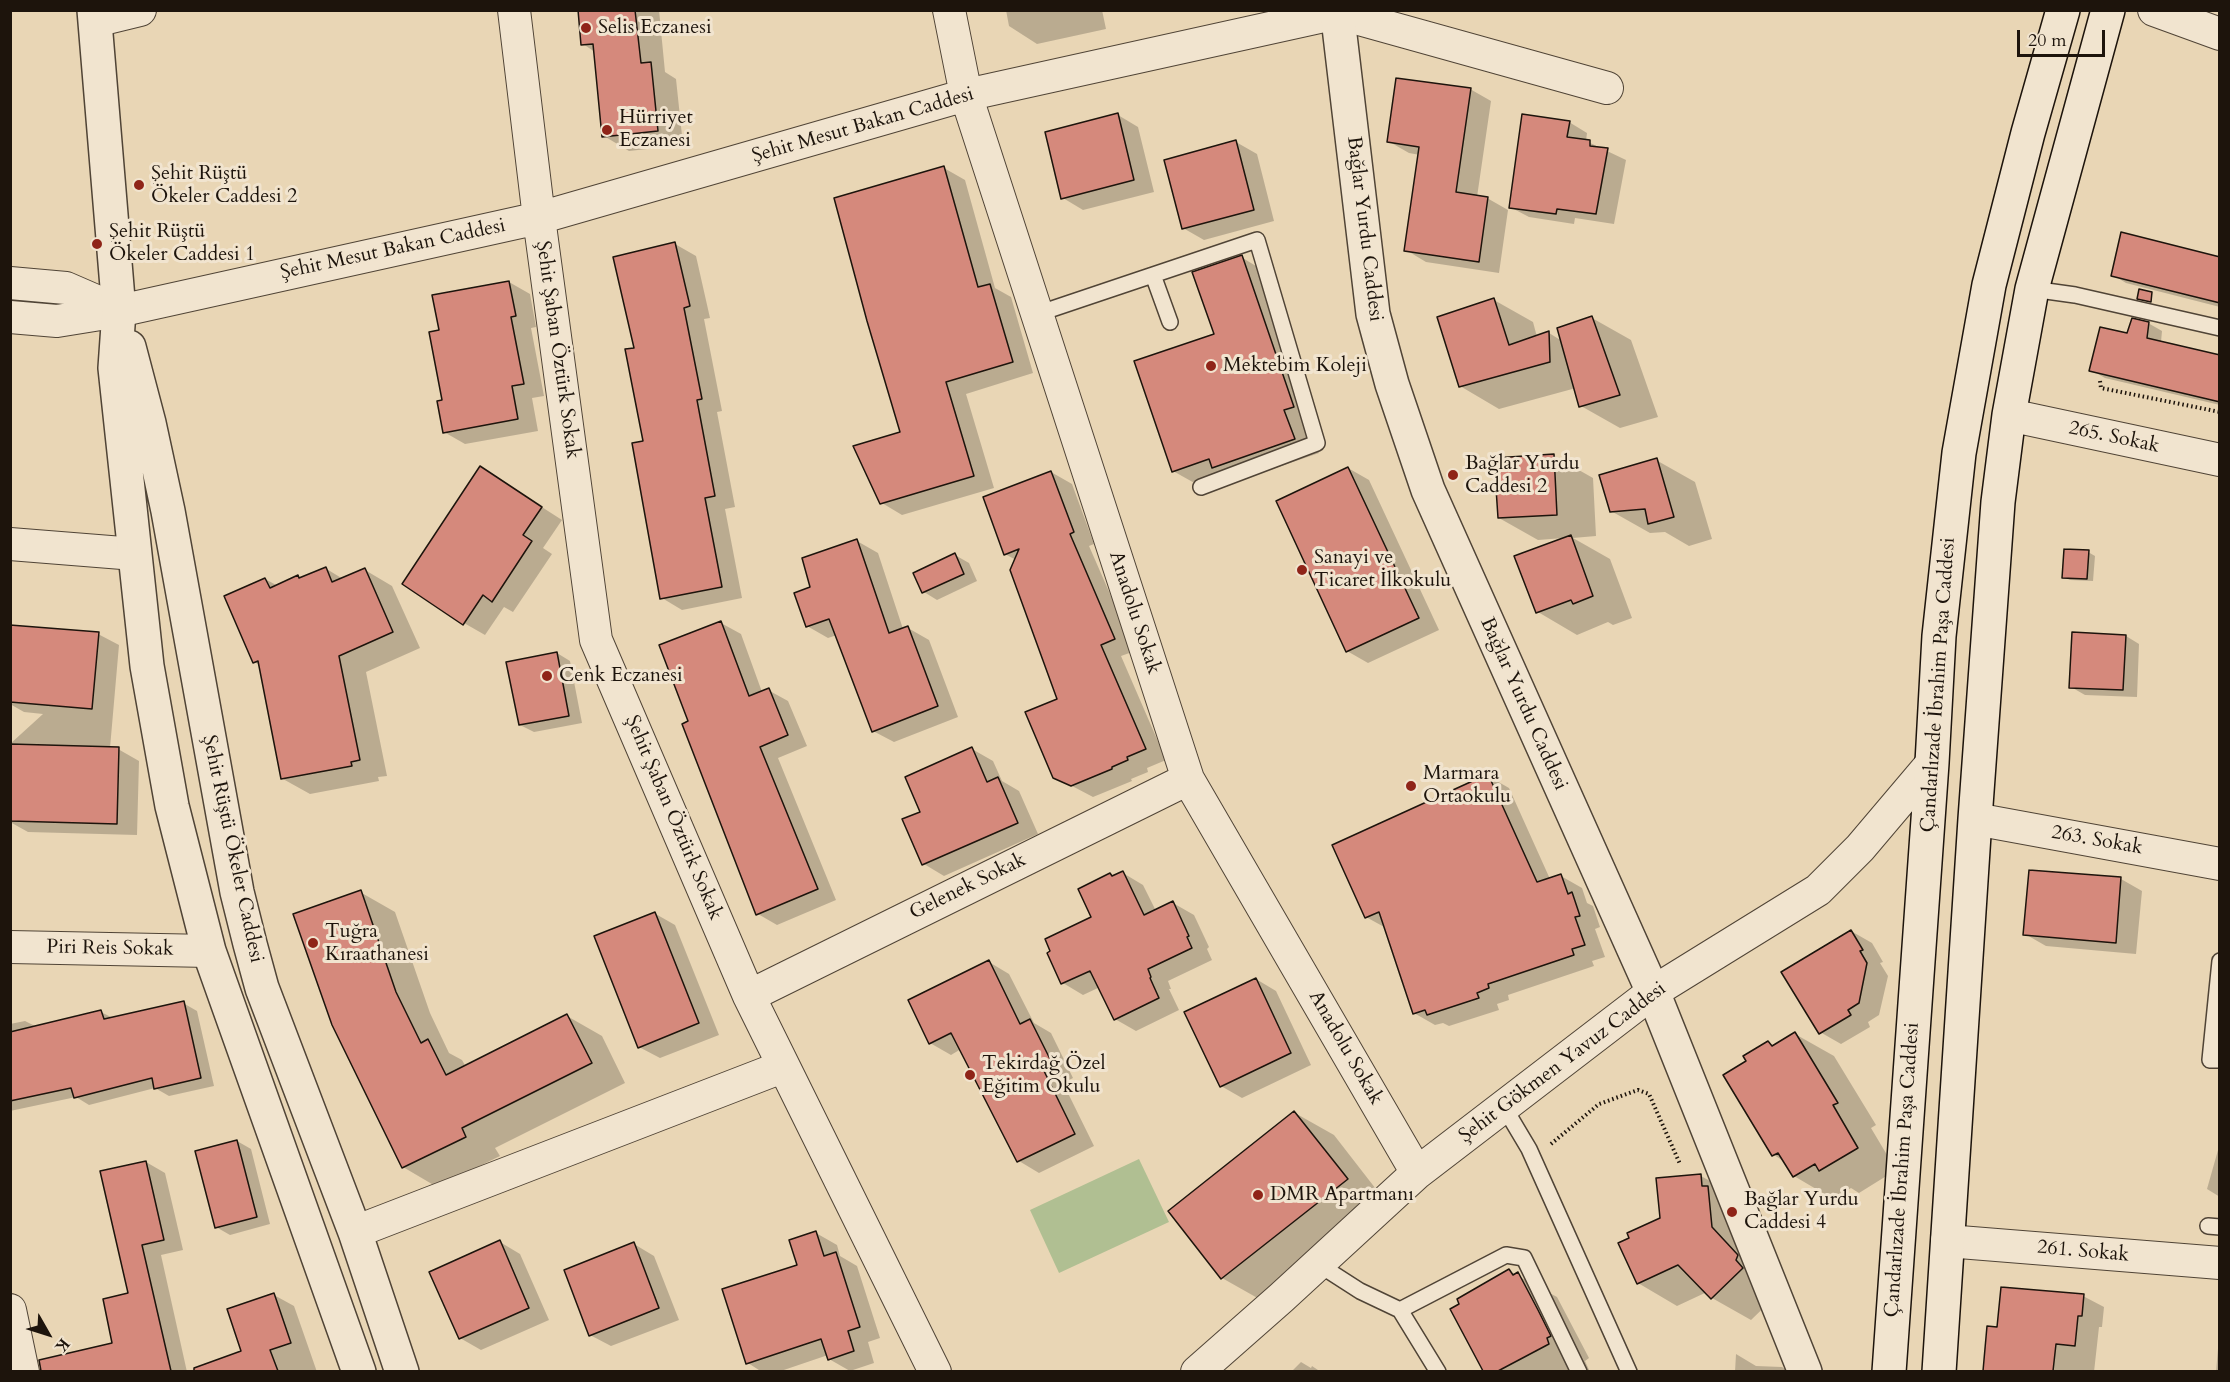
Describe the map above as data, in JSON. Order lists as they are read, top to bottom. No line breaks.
{"streets":{"street":["Şehit Mesut Bakan Caddesi","Bağlar Yurdu Caddesi","Şehit Şaban Öztürk Sokak","265. Sokak","Anadolu Sokak","Çandarlızade İbrahim Paşa Caddesi","263. Sokak","Şehit Rüştü Ökeler Caddesi","Gelenek Sokak","Piri Reis Sokak","Şehit Gökmen Yavuz Caddesi","261. Sokak"]},"crossings":[["Şehit Mesut Bakan Caddesi","Bağlar Yurdu Caddesi"],["Şehit Mesut Bakan Caddesi","Şehit Şaban Öztürk Sokak"],["Şehit Mesut Bakan Caddesi","Anadolu Sokak"],["Şehit Mesut Bakan Caddesi","Şehit Rüştü Ökeler Caddesi"],["Bağlar Yurdu Caddesi","Şehit Gökmen Yavuz Caddesi"],["Şehit Şaban Öztürk Sokak","Gelenek Sokak"],["Anadolu Sokak","Gelenek Sokak"],["Anadolu Sokak","Şehit Gökmen Yavuz Caddesi"],["Çandarlızade İbrahim Paşa Caddesi","Şehit Gökmen Yavuz Caddesi"],["Şehit Rüştü Ökeler Caddesi","Piri Reis Sokak"]],"places":["Selis Eczanesi","Hürriyet Eczanesi","Şehit Rüştü Ökeler Caddesi 2","Şehit Rüştü Ökeler Caddesi 1","Mektebim Koleji","Bağlar Yurdu Caddesi 2","Sanayi ve Ticaret İlkokulu","Cenk Eczanesi","Marmara Ortaokulu","Tuğra Kıraathanesi","Tekirdağ Özel Eğitim Okulu","DMR Apartmanı","Bağlar Yurdu Caddesi 4"],"scale_bar":"20 m","north":"bottom right"}
